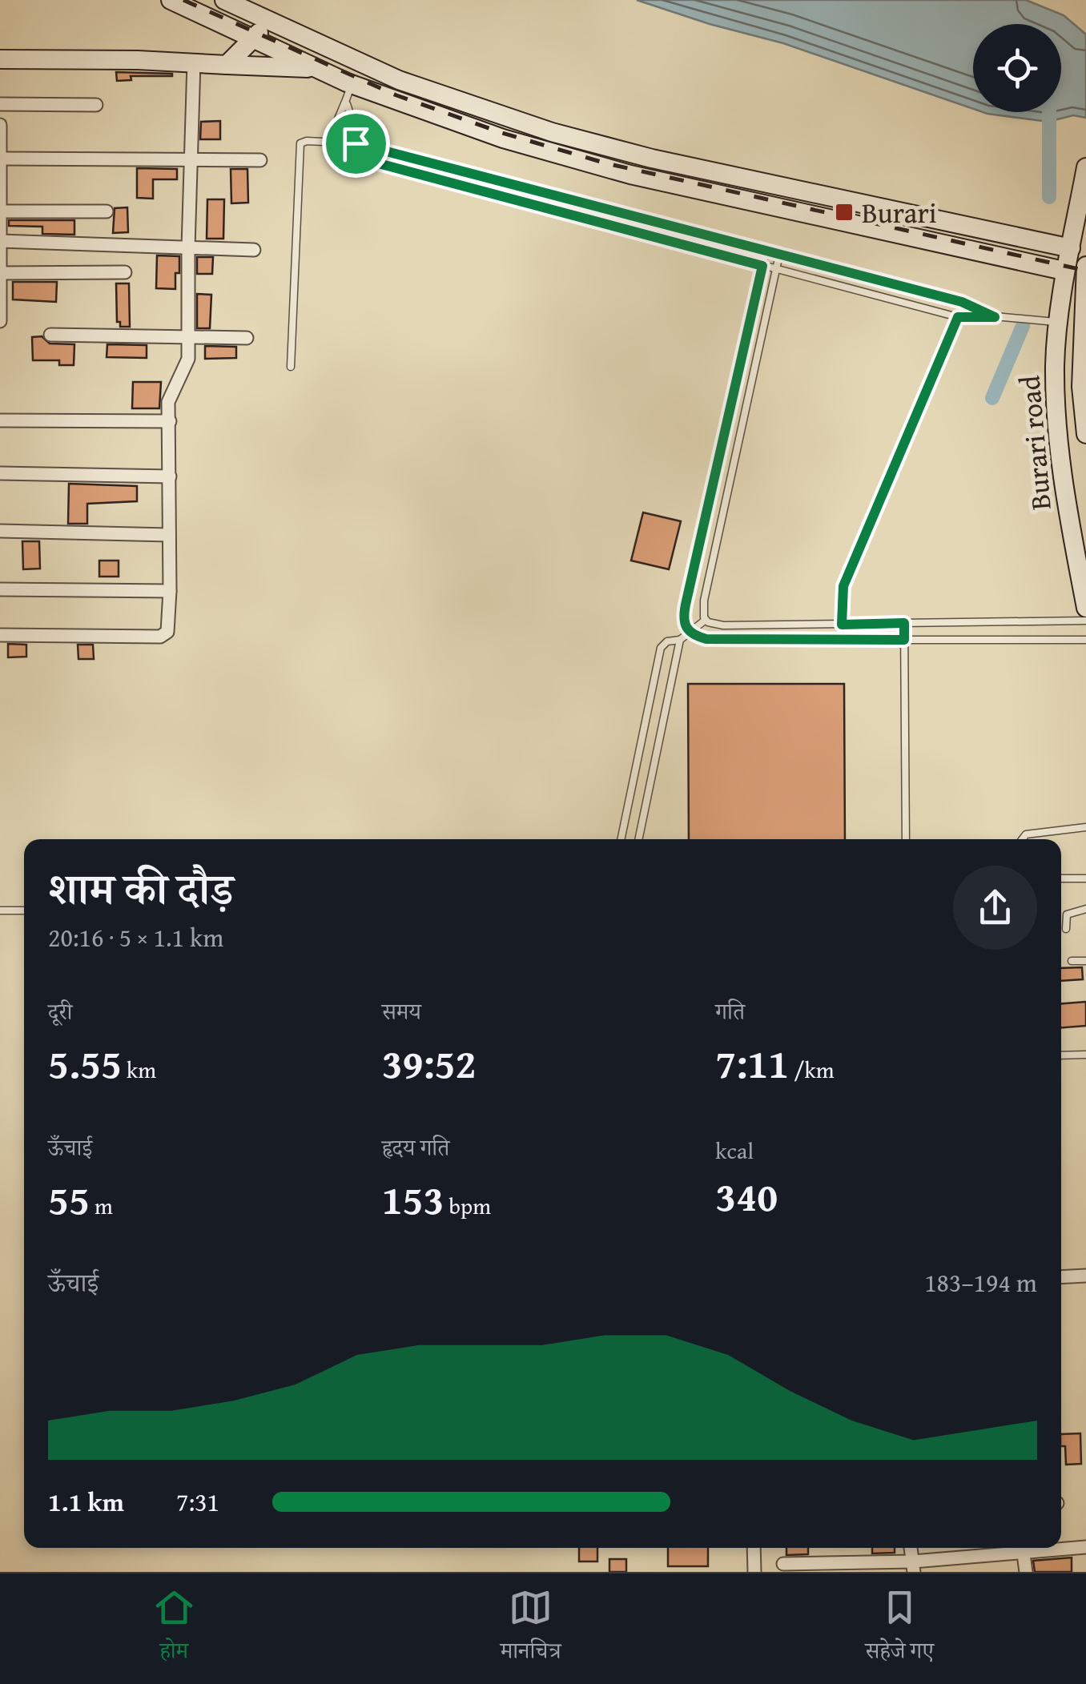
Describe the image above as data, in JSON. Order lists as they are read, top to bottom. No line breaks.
{"streets":{"main road":["Burari road"]},"places":{"transit":["Burari"]},"page":{"heading":["शाम की दौड़","20:16 · 5 × 1.1 km"],"stats":[["दूरी","5.55 km"],["समय","39:52"],["गति","7:11 /km"],["ऊँचाई","55 m"],["हृदय गति","153 bpm"],["kcal","340"]],"chart":["ऊँचाई","183–194 m"],"list":[{"name":"1.1 km","note":"7:31"}],"tabs":["होम","मानचित्र","सहेजे गए"]}}
